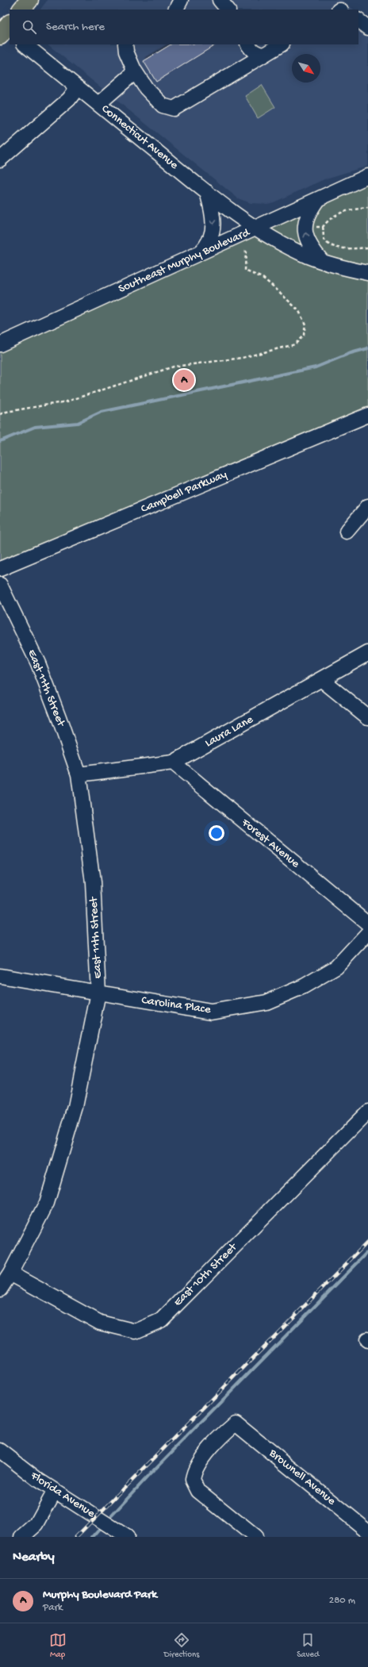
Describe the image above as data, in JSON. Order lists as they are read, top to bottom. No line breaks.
{"streets":{"street":["Connecticut Avenue","Southeast Murphy Boulevard","Campbell Parkway","East 11th Street","Laura Lane","Forest Avenue","Carolina Place","East 10th Street","Brownell Avenue","Florida Avenue"]},"crossings":[["Connecticut Avenue","Southeast Murphy Boulevard"],["East 11th Street","Laura Lane"],["East 11th Street","Carolina Place"],["East 11th Street","East 10th Street"],["Laura Lane","Forest Avenue"]],"north":"bottom right","page":{"search":"Search here","pins":"A","heading":"Nearby","list":[{"mark":"A","name":"Murphy Boulevard Park","note":"Park","value":"280 m"}],"nav":["Map","Directions","Saved"]}}
